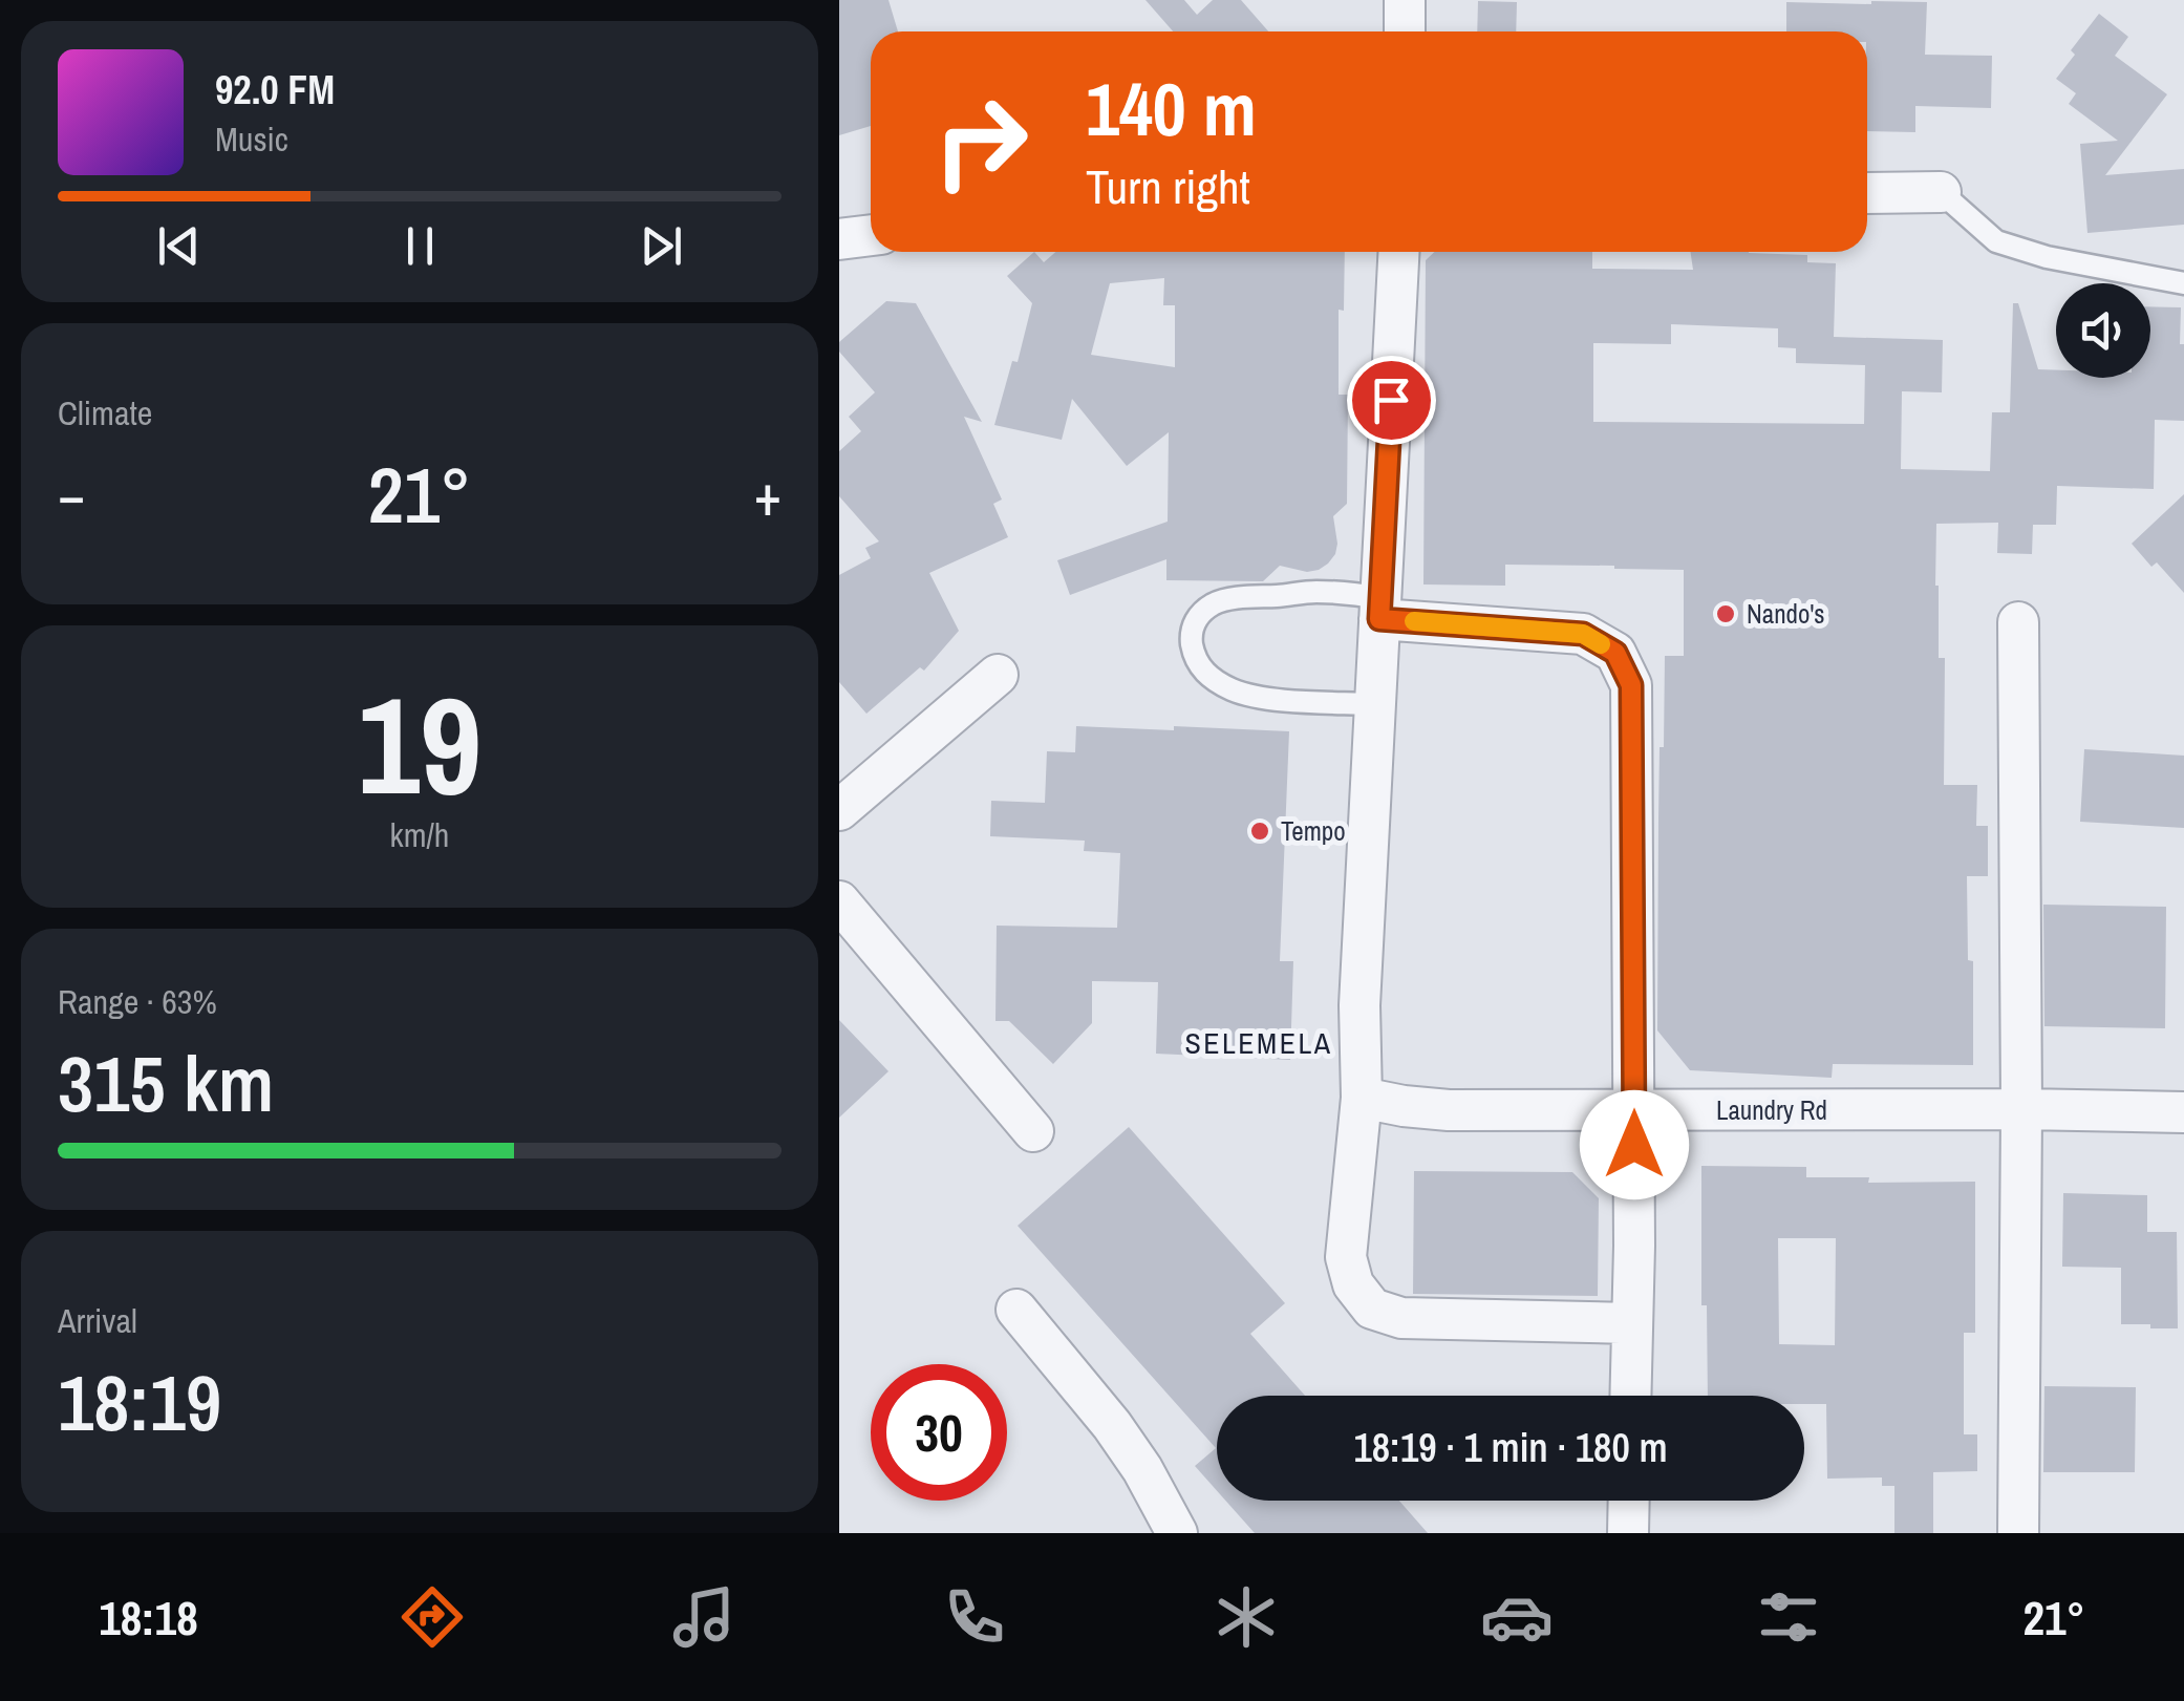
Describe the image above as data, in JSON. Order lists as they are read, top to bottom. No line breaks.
{"streets":{"street":["Laundry Rd"]},"districts":["SELEMELA"],"places":["Nando's","Tempo"],"page":{"turn":["140 m","Turn right"],"song":["92.0 FM","Music"],"tile":["Climate",["19","km/h"],["Range · 63%","315 km"],["Arrival","18:19"]],"heat":["−","21°","+"],"limit":"30","trip":"18:19 · 1 min · 180 m","tabs":["18:18","21°"]}}
